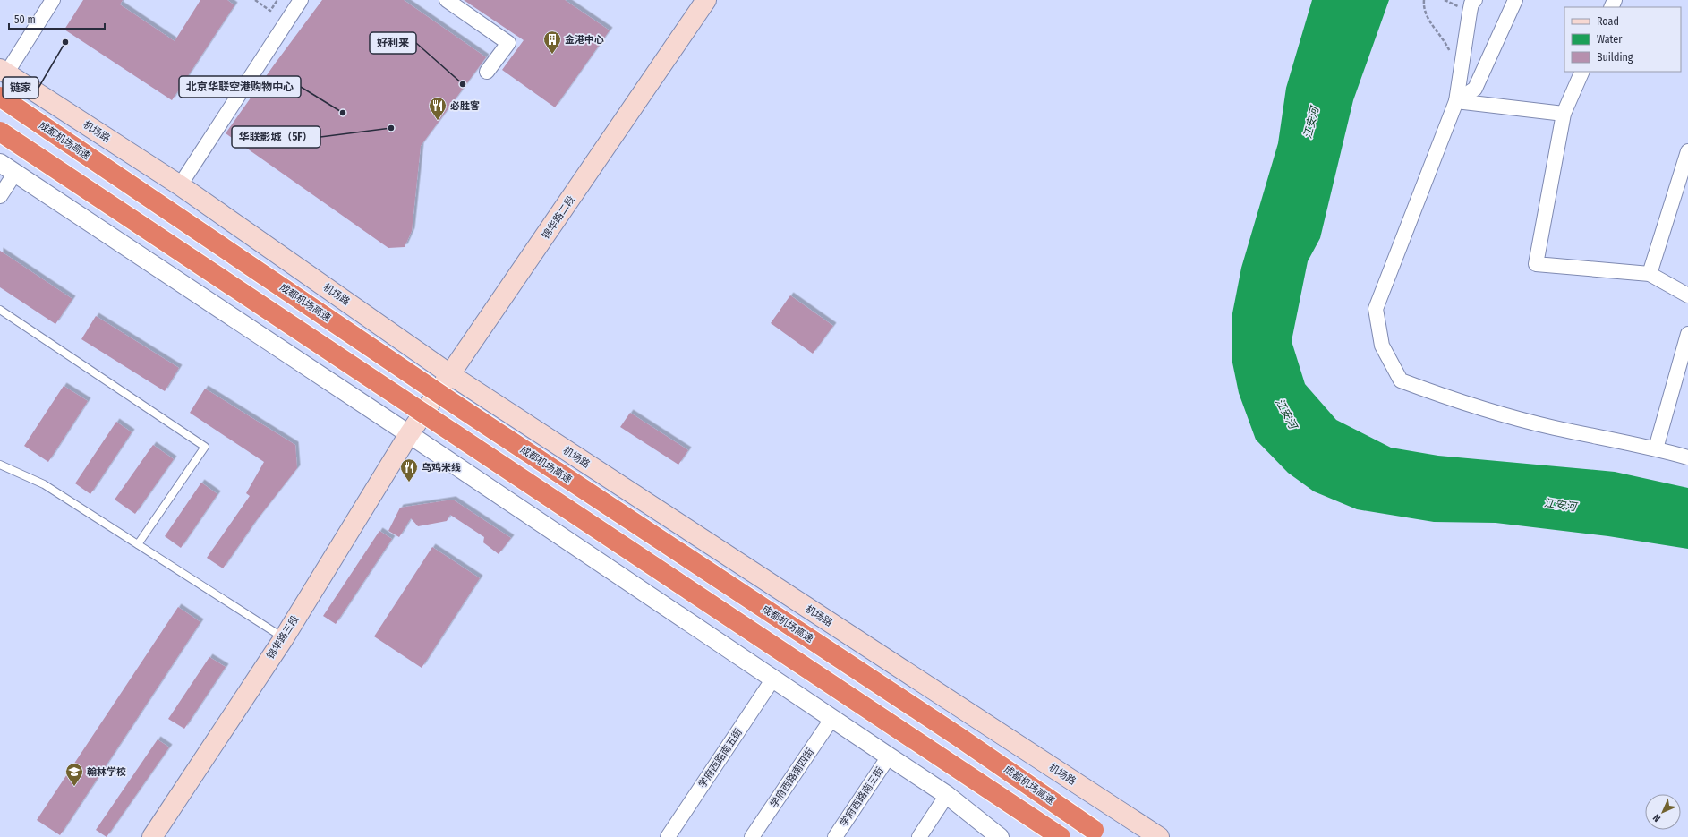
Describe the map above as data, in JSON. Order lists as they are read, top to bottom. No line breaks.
{"streets":{"highway":["成都机场高速"],"main road":["机场路","锦华路二段","锦华路三段"],"street":["学府西路南五街","学府西路南四街","学府西路南三街"]},"crossings":[["机场路","锦华路二段"],["锦华路二段","锦华路三段"]],"water":["江安河"],"places":{"other":["链家","好利来","北京华联空港购物中心","华联影城（5F）"],"building":["金港中心"],"restaurant":["必胜客","乌鸡米线"],"school or university":["翰林学校"]},"legend":["Road","Water","Building"],"scale_bar":"50 m","north":"bottom left"}
